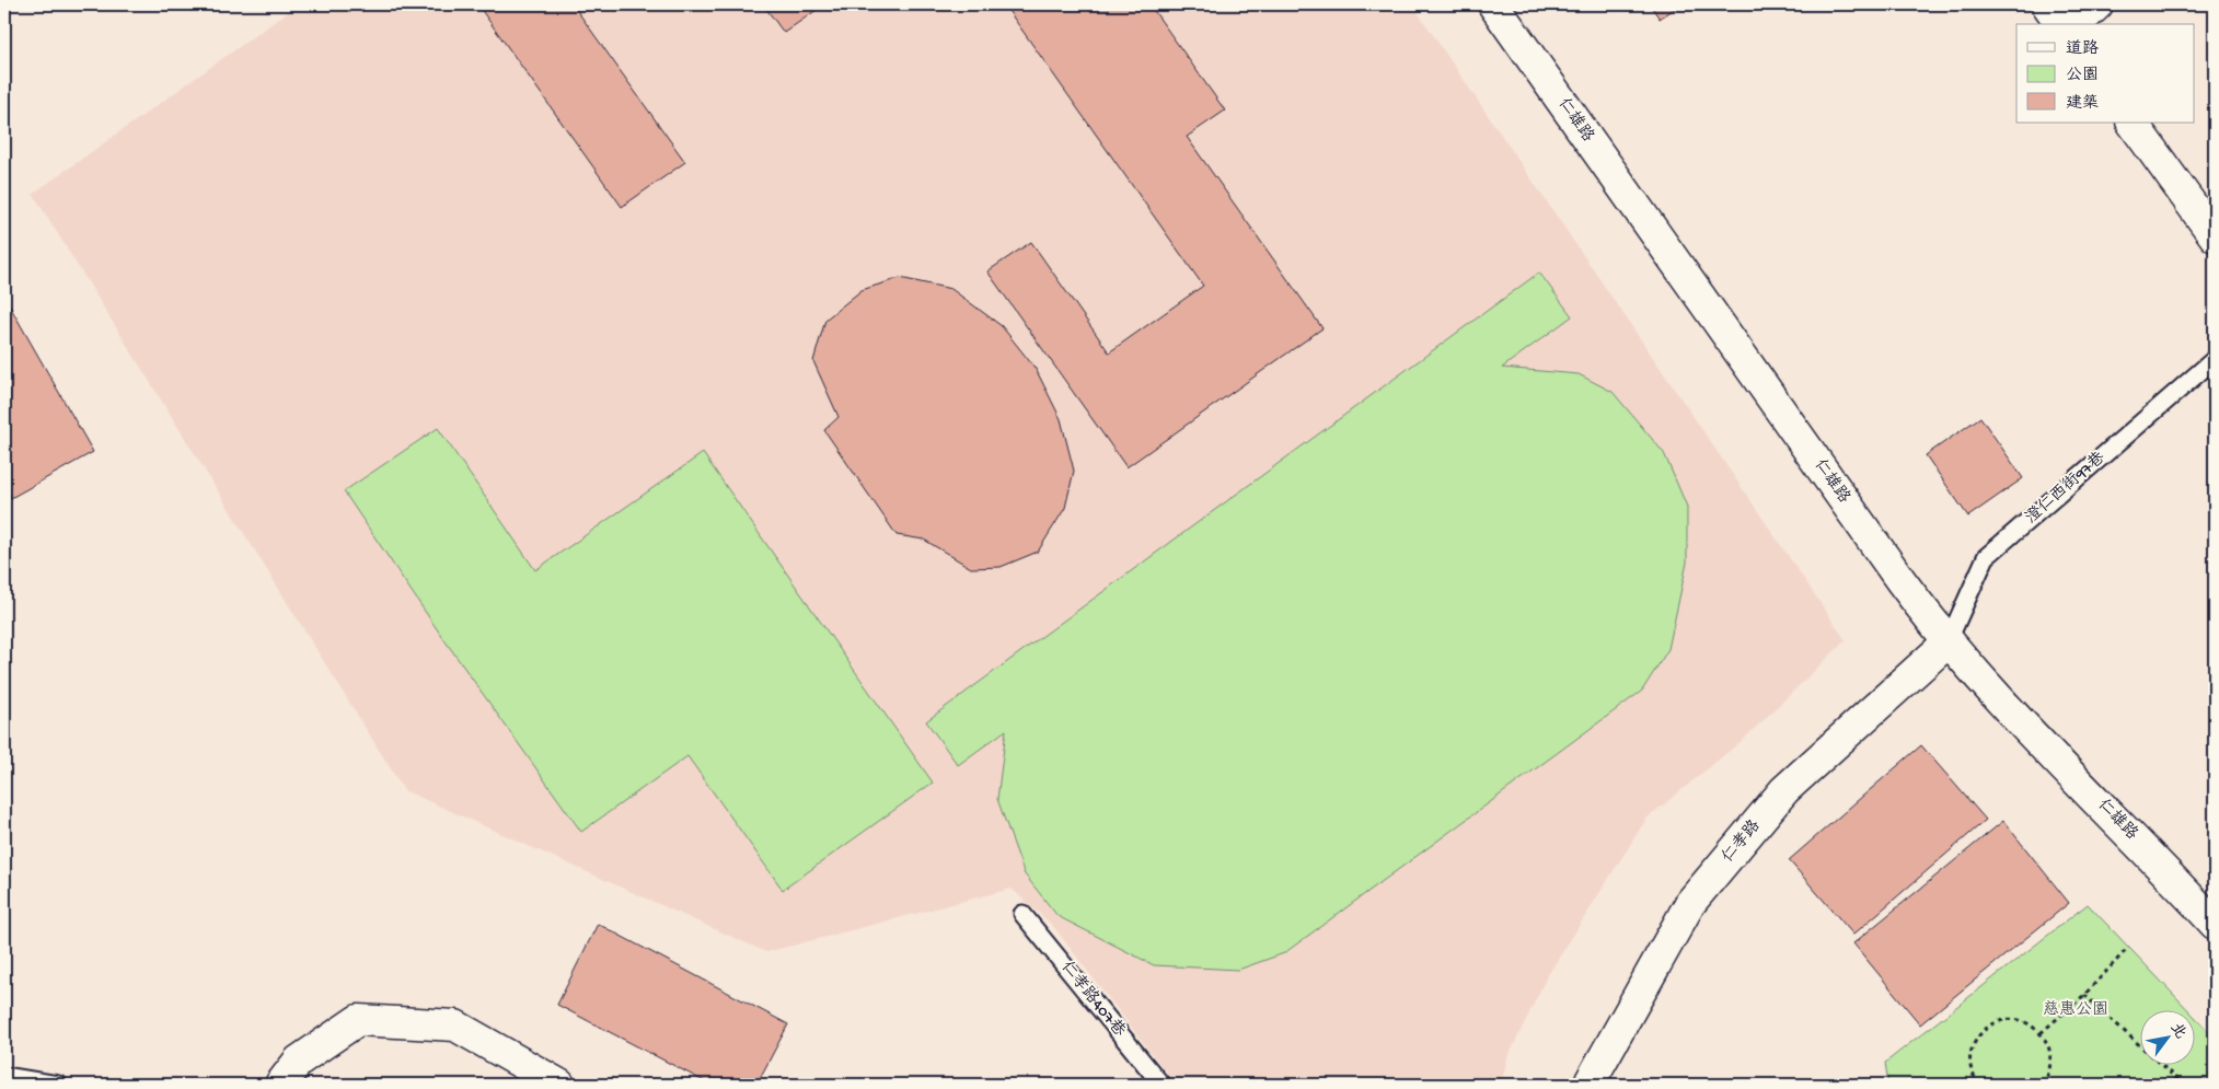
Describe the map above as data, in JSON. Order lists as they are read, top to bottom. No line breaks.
{"streets":{"street":["仁雄路","仁孝路"],"lane":["澄仁西街97巷","仁孝路407巷"]},"crossings":[["仁雄路","澄仁西街97巷"],["仁雄路","仁孝路"],["澄仁西街97巷","仁孝路"]],"parks":["慈惠公園"],"legend":["道路","公園","建築"],"north":"top right"}
